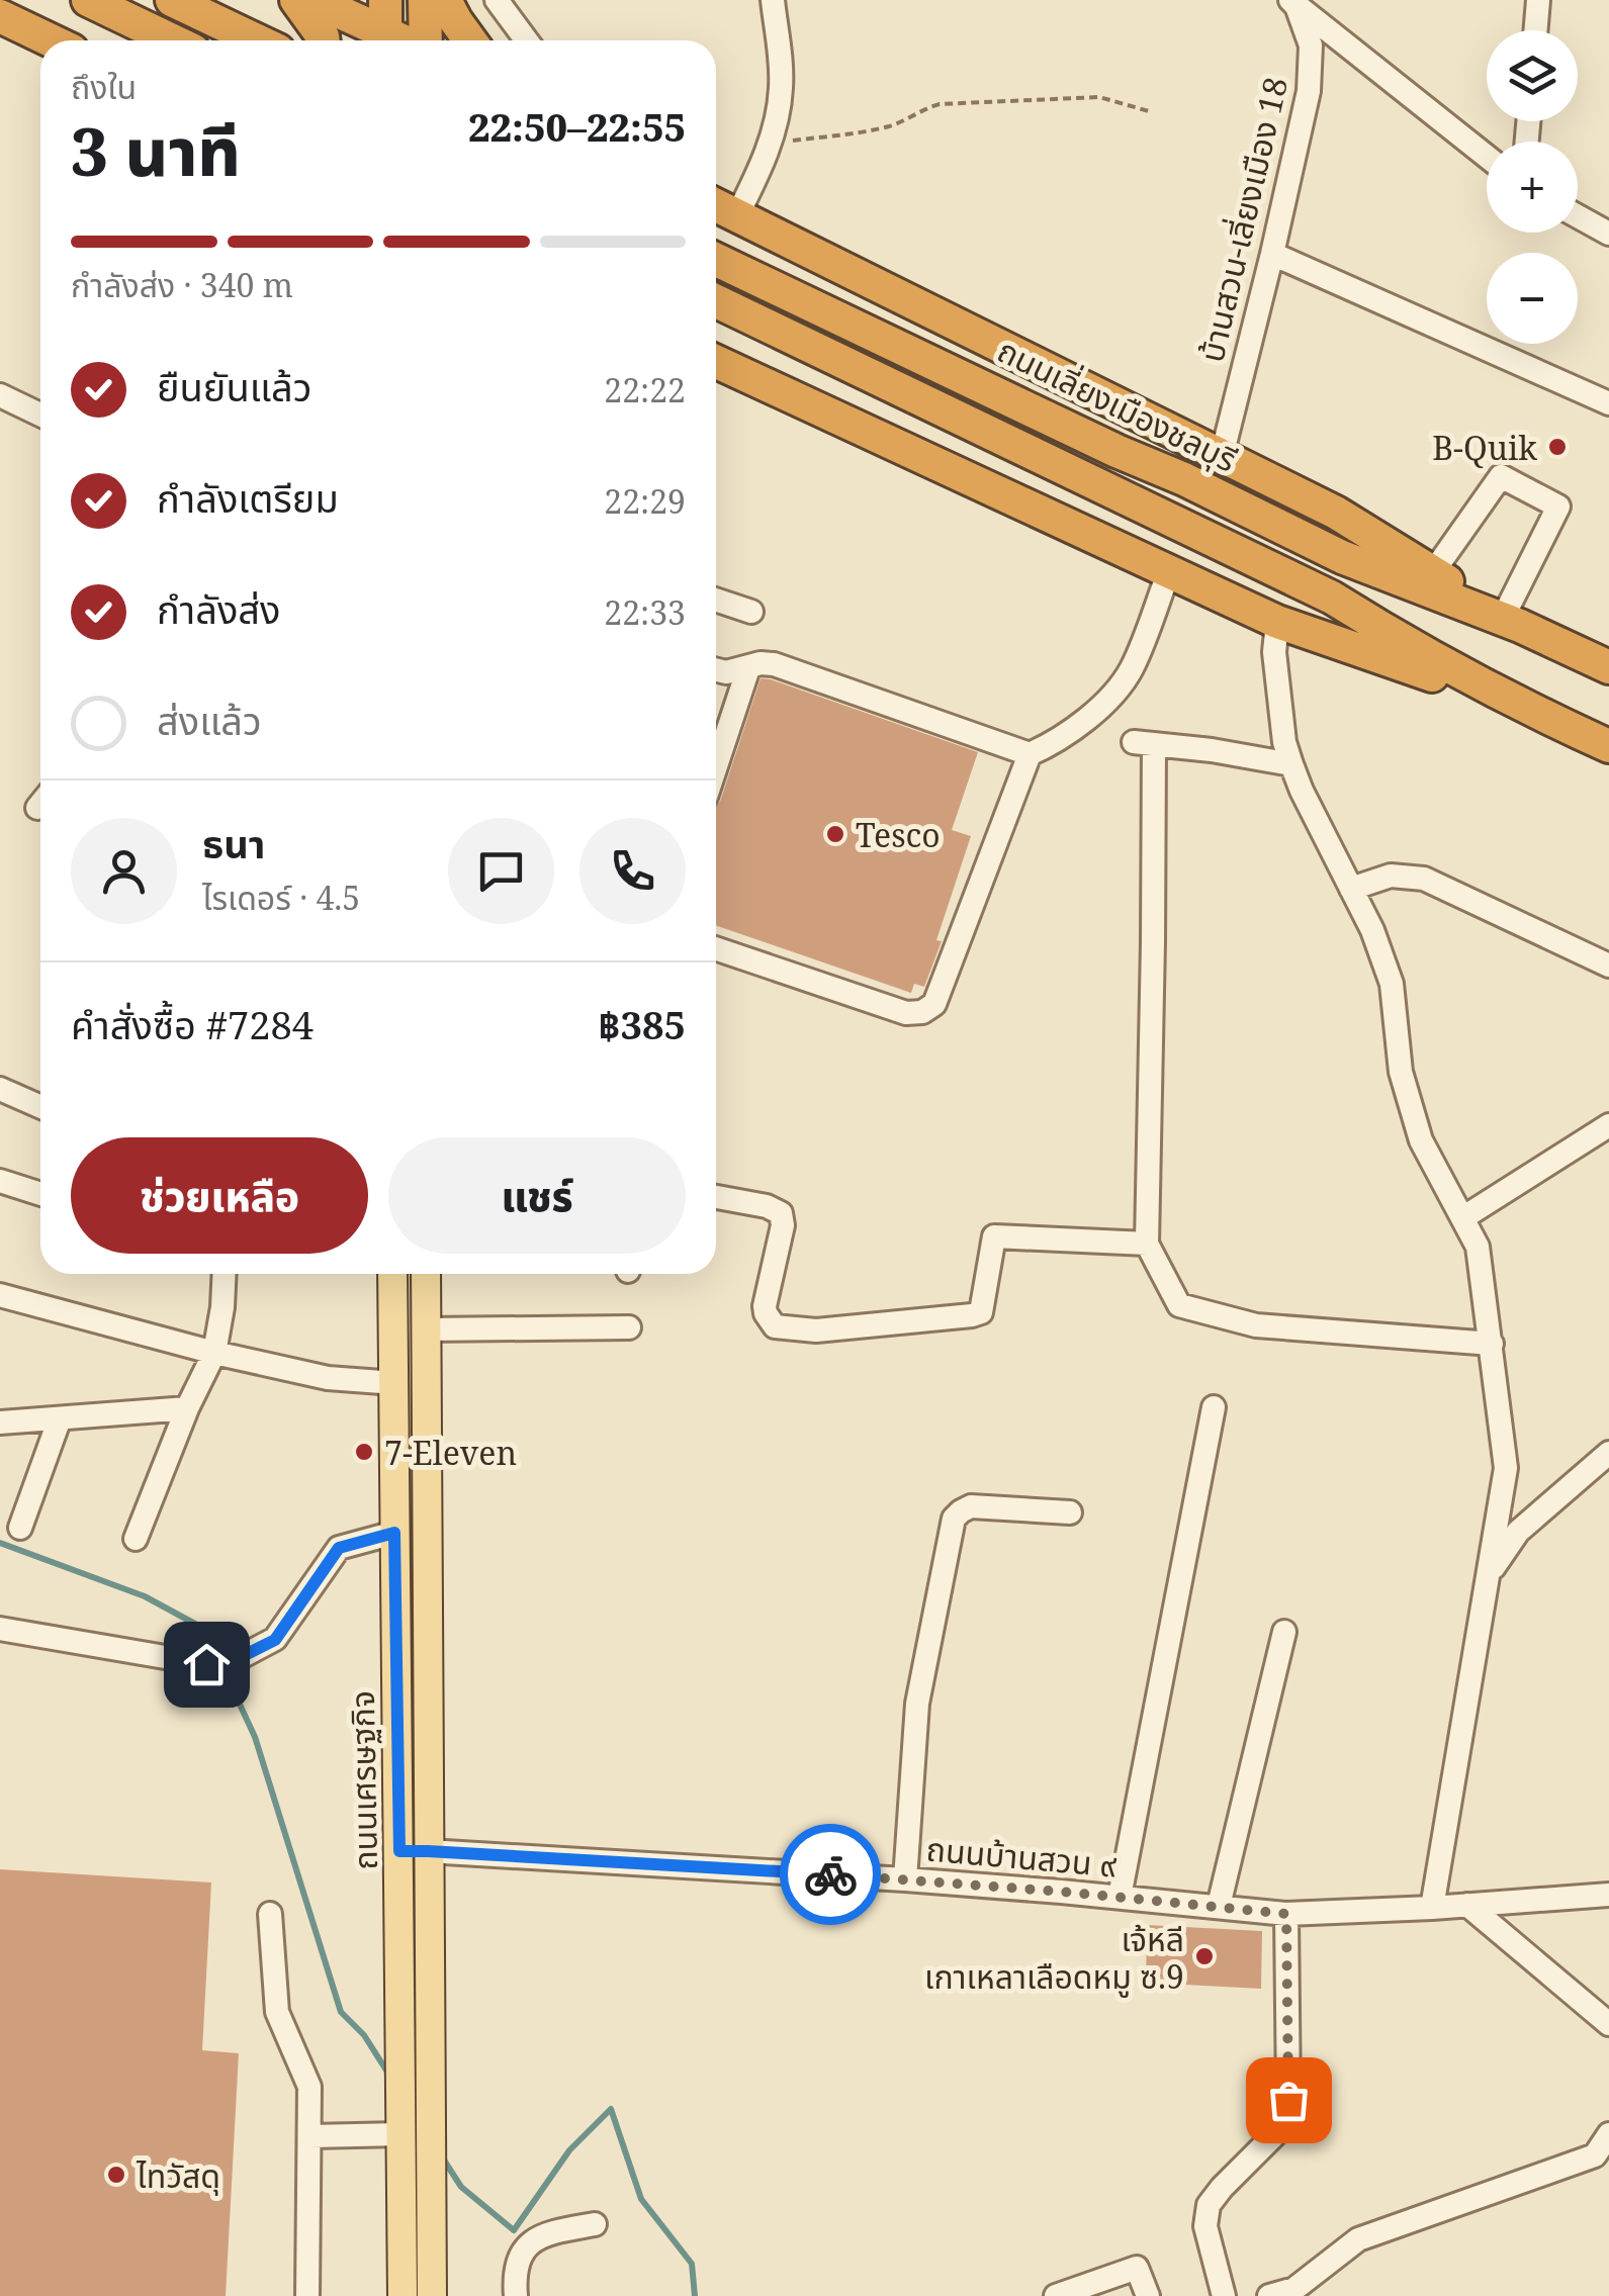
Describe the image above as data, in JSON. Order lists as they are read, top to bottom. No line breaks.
{"streets":{"highway":["ถนนเลี่ยงเมืองชลบุรี"],"main road":["ถนนเศรษฐกิจ"],"street":["บ้านสวน-เลี่ยงเมือง 18","ถนนบ้านสวน ๙"]},"crossings":[["บ้านสวน-เลี่ยงเมือง 18","ถนนเลี่ยงเมืองชลบุรี"],["ถนนเศรษฐกิจ","ถนนบ้านสวน ๙"]],"places":["B-Quik","Tesco","7-Eleven","เจ้หลี เกาเหลาเลือดหมู ซ.9","ไทวัสดุ"],"page":{"map_buttons":["+","−"],"heading":["3 นาที","ถึงใน","22:50–22:55"],"panel":["ธนา","ไรเดอร์ · 4.5","คำสั่งซื้อ #7284","฿385"],"bar":"กำลังส่ง · 340 m","list":[["ยืนยันแล้ว","22:22"],["กำลังเตรียม","22:29"],["กำลังส่ง","22:33"],"ส่งแล้ว"],"buttons":["ช่วยเหลือ","แชร์"]}}
